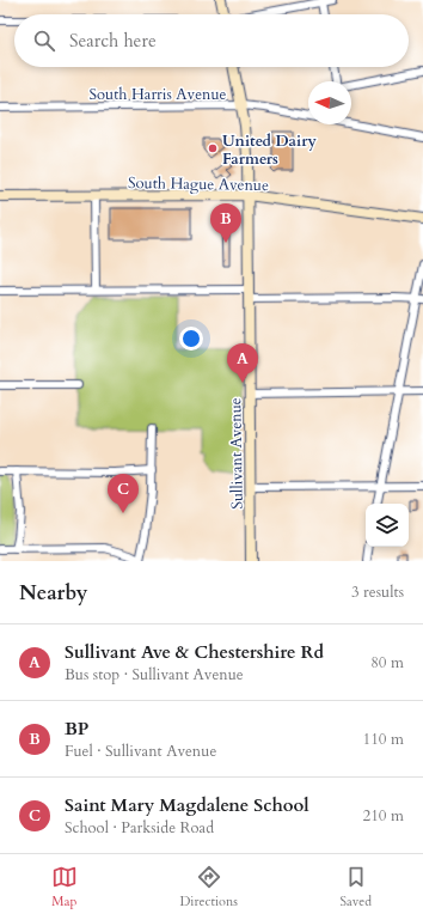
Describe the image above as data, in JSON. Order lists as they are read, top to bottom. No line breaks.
{"streets":{"main road":["South Hague Avenue","Sullivant Avenue"],"street":["South Harris Avenue"]},"crossings":[["South Harris Avenue","Sullivant Avenue"],["South Hague Avenue","Sullivant Avenue"]],"places":["United Dairy Farmers"],"north":"left","page":{"search":"Search here","pins":["B","A","C"],"heading":["Nearby","3 results"],"list":[{"mark":"A","name":"Sullivant Ave & Chestershire Rd","note":"Bus stop · Sullivant Avenue","value":"80 m"},{"mark":"B","name":"BP","note":"Fuel · Sullivant Avenue","value":"110 m"},{"mark":"C","name":"Saint Mary Magdalene School","note":"School · Parkside Road","value":"210 m"}],"nav":["Map","Directions","Saved"]}}
